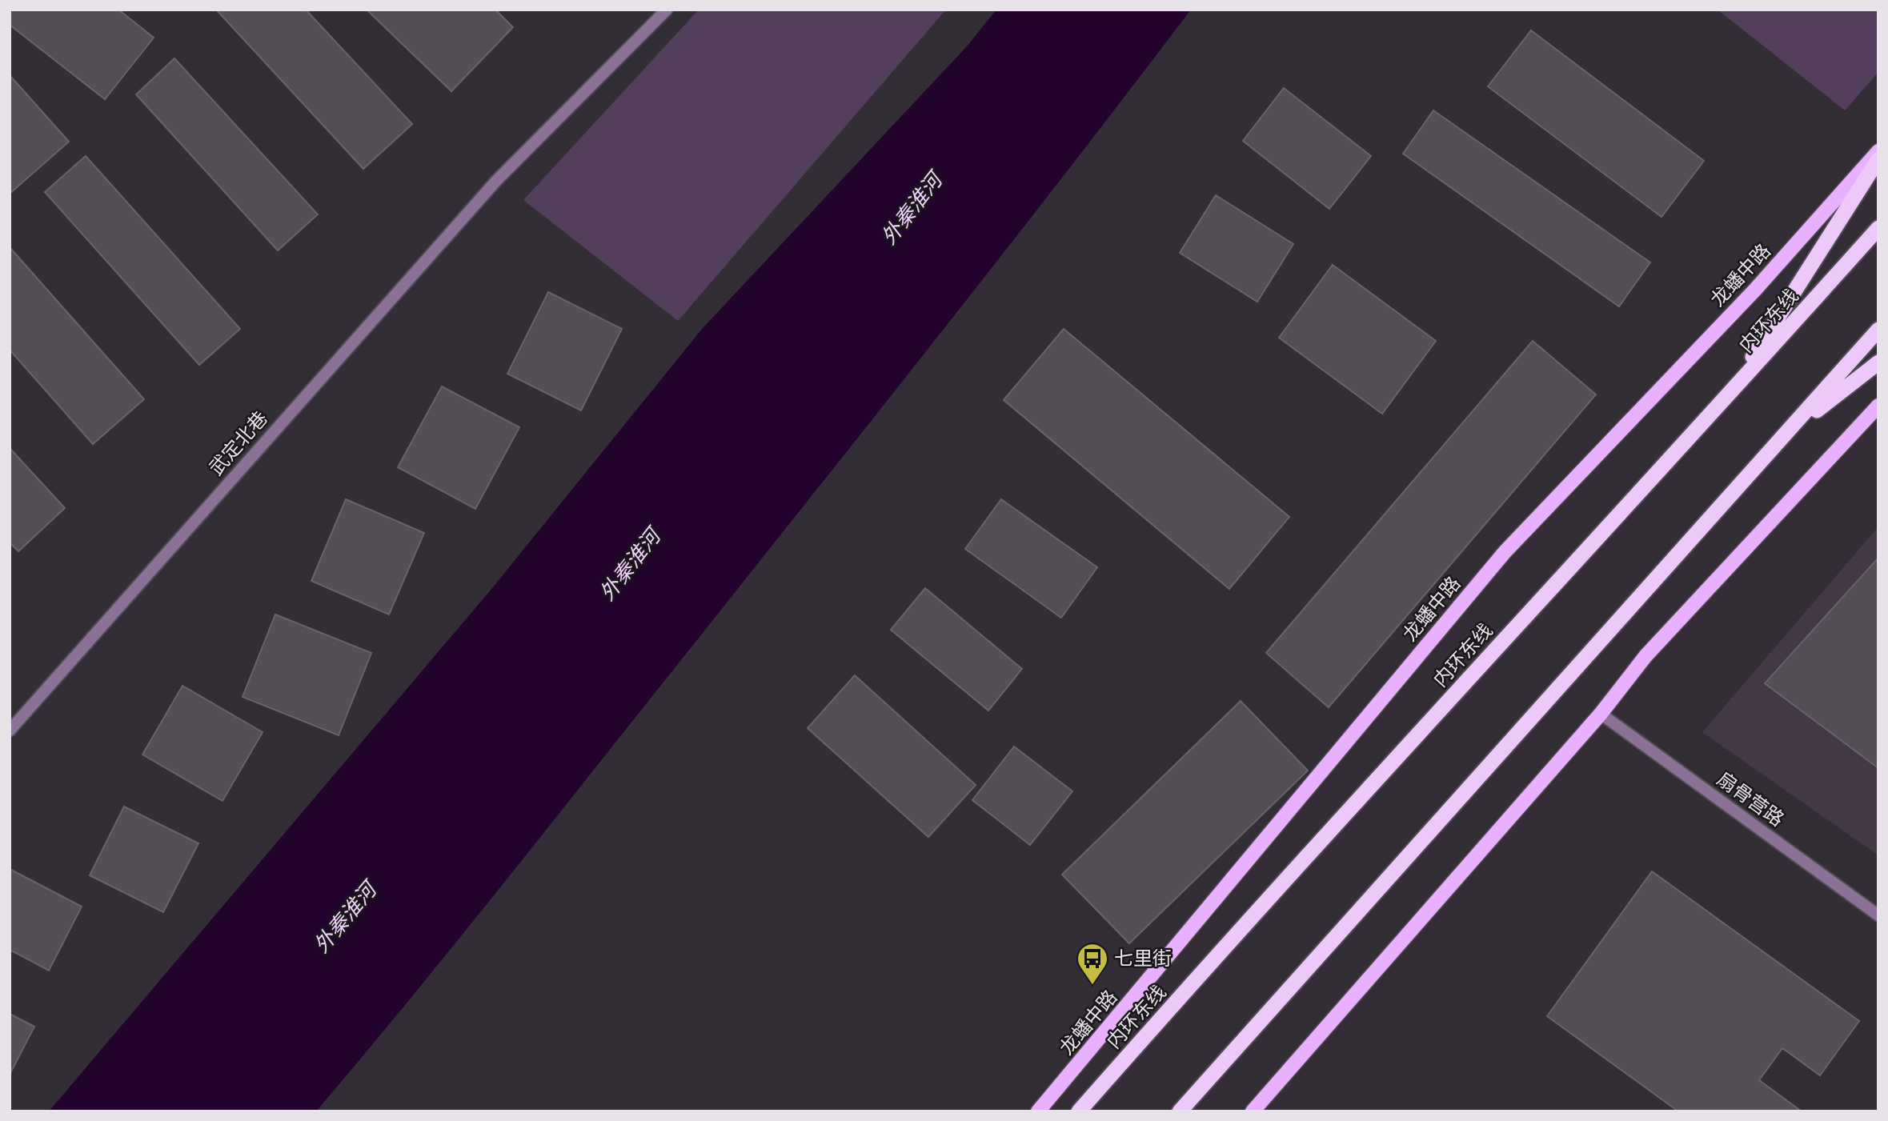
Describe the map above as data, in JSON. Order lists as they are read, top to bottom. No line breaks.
{"streets":{"highway":["内环东线"],"main road":["龙蟠中路"],"street":["武定北巷","扇骨营路"]},"water":["外秦淮河"],"places":{"bus stop":["七里街"]}}
